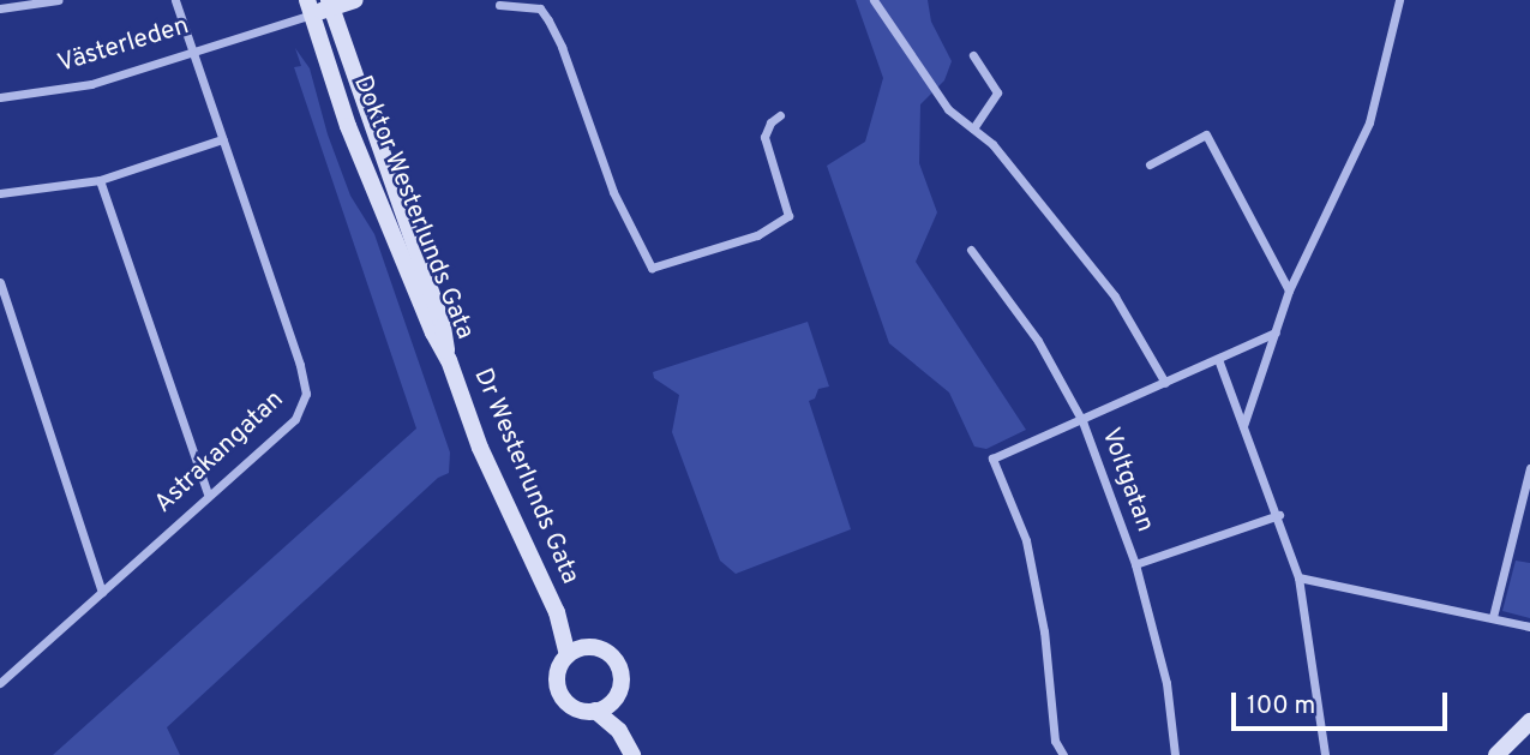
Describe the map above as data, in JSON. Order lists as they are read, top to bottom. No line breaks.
{"streets":{"main road":["Västerleden","Doktor Westerlunds Gata","Dr Westerlunds Gata"],"street":["Astrakangatan","Voltgatan"]},"crossings":[["Västerleden","Doktor Westerlunds Gata"],["Västerleden","Astrakangatan"],["Doktor Westerlunds Gata","Dr Westerlunds Gata"]],"scale_bar":"100 m"}
